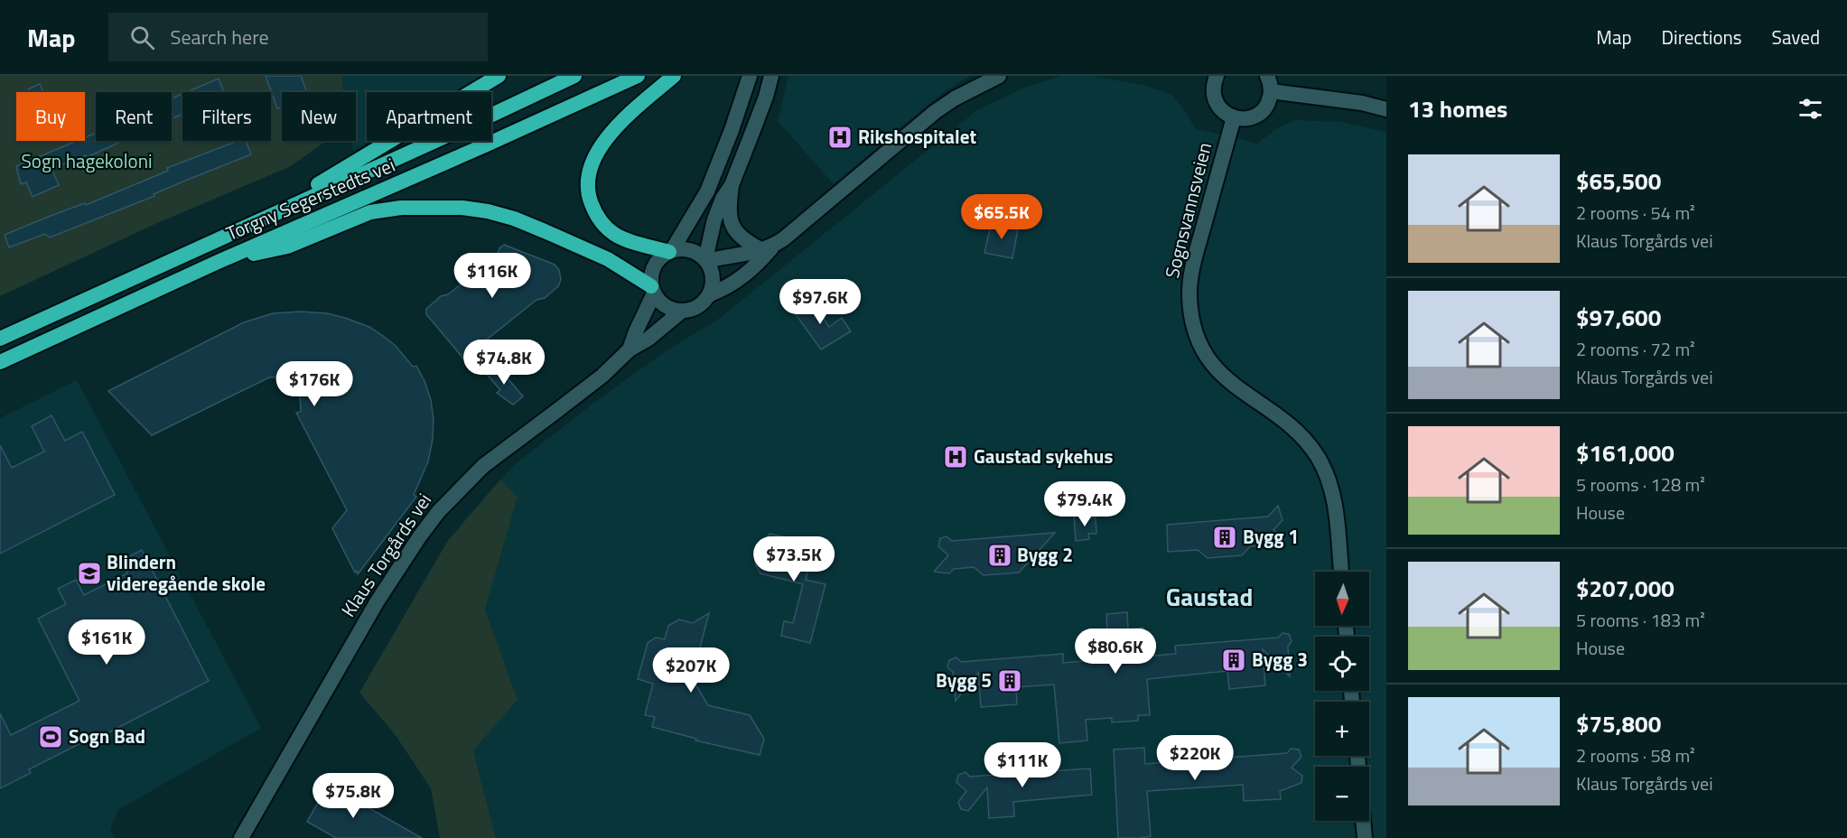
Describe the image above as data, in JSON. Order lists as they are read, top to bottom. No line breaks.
{"streets":{"highway":["Torgny Segerstedts vei"],"street":["Sognsvannsveien","Klaus Torgårds vei"]},"districts":["Gaustad"],"parks":["Sogn hagekoloni"],"places":{"hospital":["Rikshospitalet","Gaustad sykehus"],"building":["Bygg 1","Bygg 2","Bygg 3","Bygg 5"],"school or university":["Blindern videregående skole"],"sports":["Sogn Bad"]},"north":"bottom","page":{"header":"Map","search":"Search here","nav":["Map","Directions","Saved"],"heading":"13 homes","chip":["Buy","Rent","Filters","New","Apartment"],"list":[{"name":"$65,500","note":"2 rooms · 54 m² · Klaus Torgårds vei"},{"name":"$97,600","note":"2 rooms · 72 m² · Klaus Torgårds vei"},{"name":"$161,000","note":"5 rooms · 128 m² · House"},{"name":"$207,000","note":"5 rooms · 183 m² · House"},{"name":"$75,800","note":"2 rooms · 58 m² · Klaus Torgårds vei"}],"price":["$65.5K","$116K","$97.6K","$74.8K","$176K","$79.4K","$73.5K","$161K","$80.6K","$207K","$220K","$111K","$75.8K"],"map_buttons":["+","−"]}}
